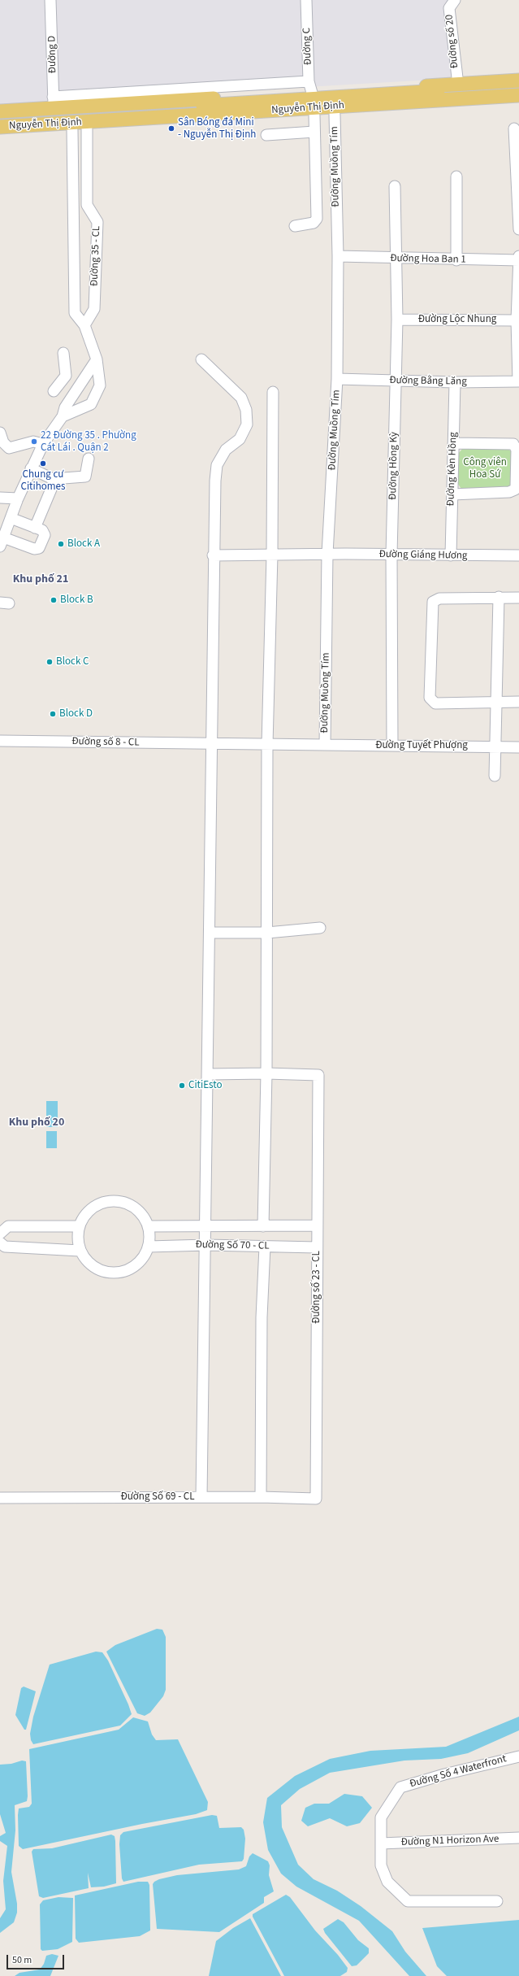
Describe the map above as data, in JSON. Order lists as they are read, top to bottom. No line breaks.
{"streets":{"main road":["Nguyễn Thị Định"],"street":["Đường số 20","Đường C","Đường D","Đường Muồng Tím","Đường 35 - CL","Đường Hoa Ban 1","Đường Lộc Nhung","Đường Bằng Lăng","Đường Hồng Kỳ","Đường Kèn Hồng","Đường Giáng Hương","Đường số 8 - CL","Đường Tuyết Phượng","Đường Số 70 - CL","Đường số 23 - CL","Đường Số 69 - CL","Đường Số 4 Waterfront","Đường N1 Horizon Ave"]},"crossings":[["Đường số 20","Nguyễn Thị Định"],["Đường C","Nguyễn Thị Định"],["Đường D","Nguyễn Thị Định"],["Nguyễn Thị Định","Đường Muồng Tím"],["Nguyễn Thị Định","Đường 35 - CL"],["Đường Muồng Tím","Đường Hoa Ban 1"],["Đường Muồng Tím","Đường Bằng Lăng"],["Đường Muồng Tím","Đường Giáng Hương"],["Đường Muồng Tím","Đường Tuyết Phượng"],["Đường Hoa Ban 1","Đường Hồng Kỳ"],["Đường Lộc Nhung","Đường Hồng Kỳ"],["Đường Bằng Lăng","Đường Hồng Kỳ"],["Đường Bằng Lăng","Đường Kèn Hồng"],["Đường Hồng Kỳ","Đường Giáng Hương"],["Đường Hồng Kỳ","Đường Tuyết Phượng"],["Đường Kèn Hồng","Đường Giáng Hương"],["Đường số 8 - CL","Đường Tuyết Phượng"],["Đường Số 70 - CL","Đường số 23 - CL"],["Đường số 23 - CL","Đường Số 69 - CL"],["Đường Số 4 Waterfront","Đường N1 Horizon Ave"]],"districts":["Khu phố 21","Khu phố 20"],"parks":["Công viên Hoa Sứ"],"places":["Sân Bóng đá Mini - Nguyễn Thị Định","22 Đường 35 . Phường Cát Lái . Quận 2","Chung cư Citihomes","Block A","Block B","Block C","Block D","CitiEsto"],"scale_bar":"50 m"}
